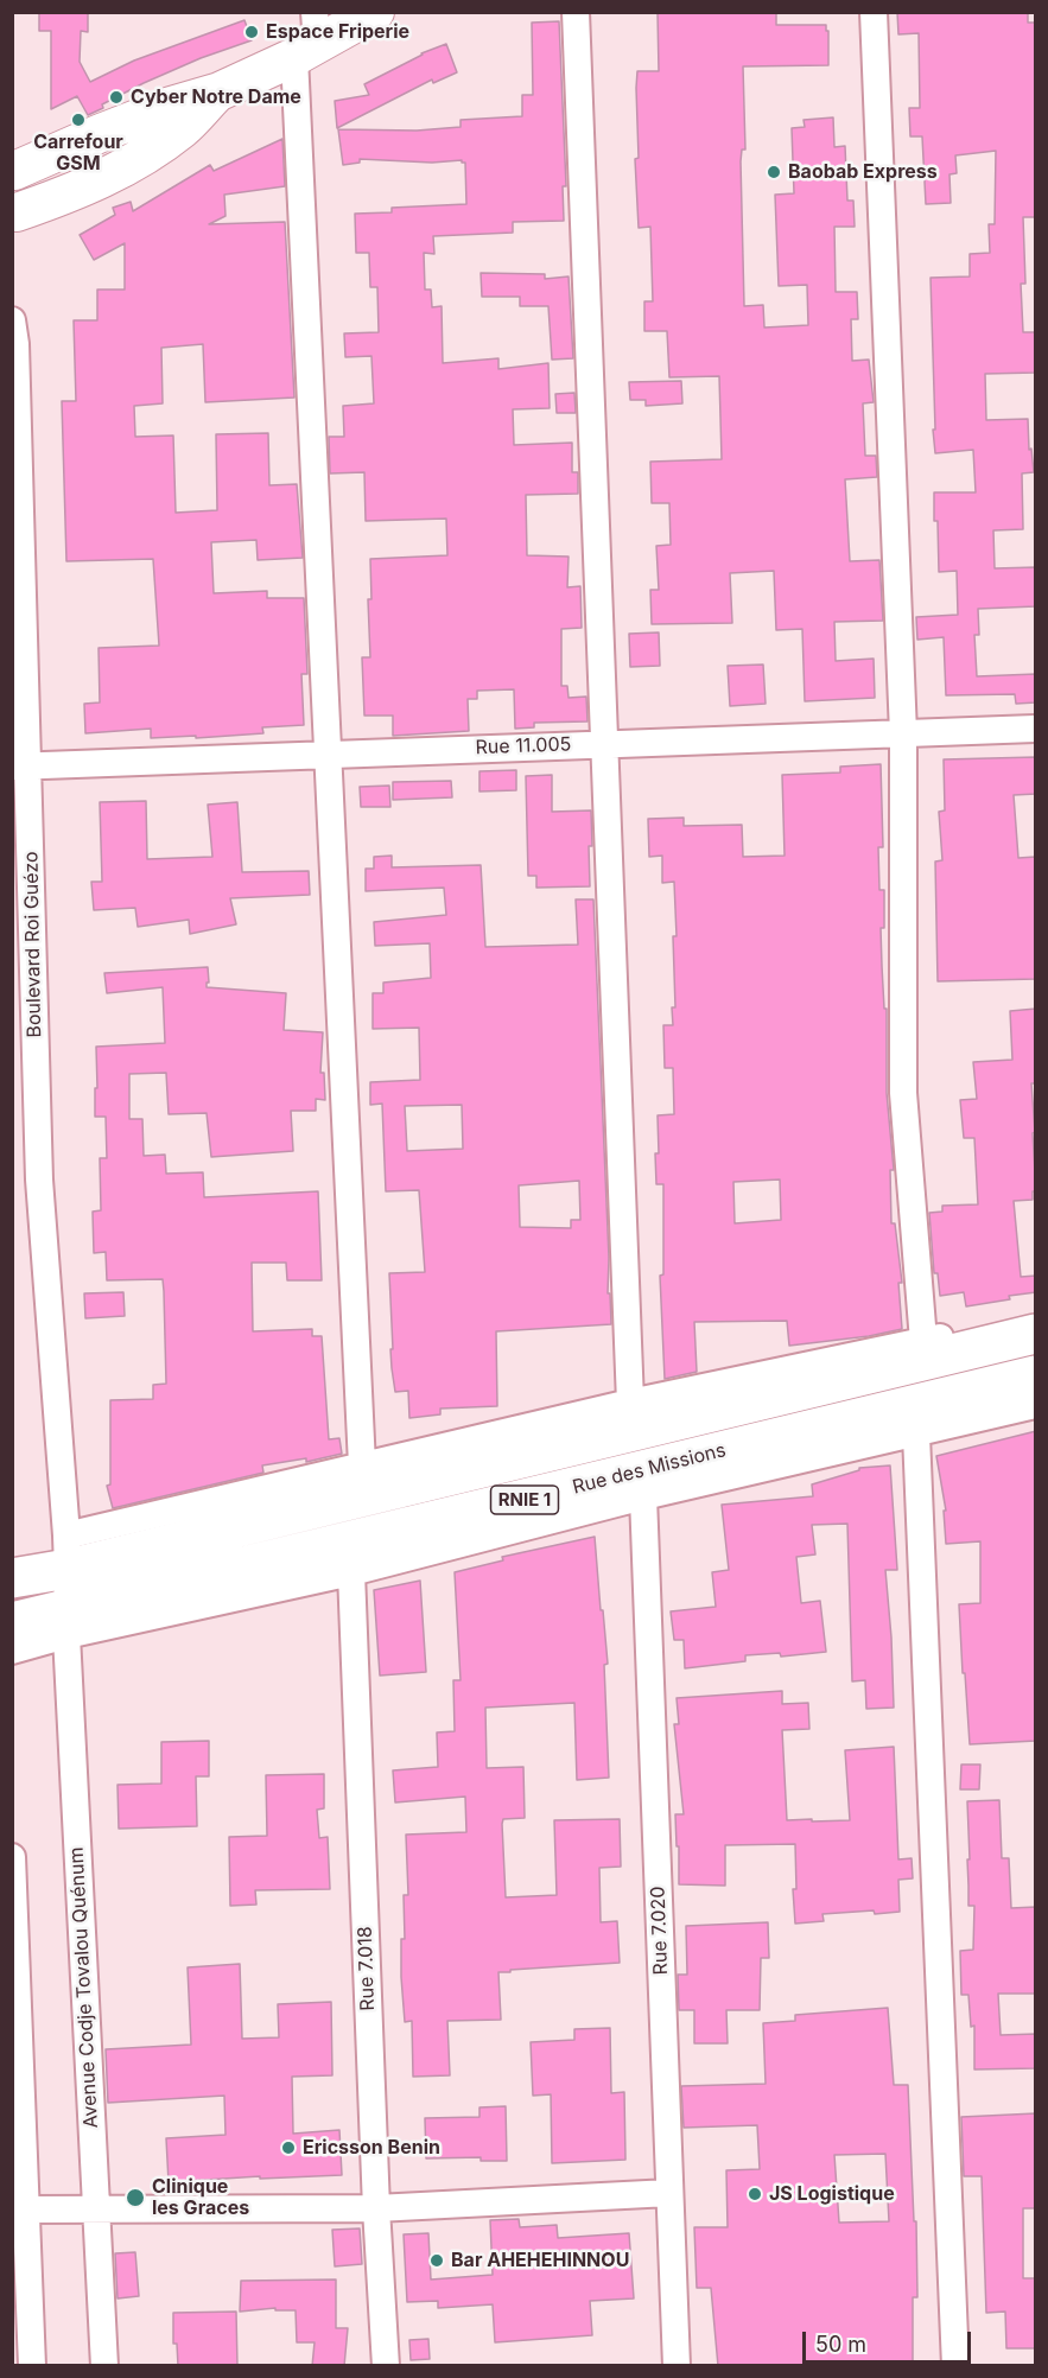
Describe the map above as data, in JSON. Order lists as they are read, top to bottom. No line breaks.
{"streets":{"highway":["Rue des Missions","RNIE 1"],"street":["Rue 11.005","Boulevard Roi Guézo","Rue 7.020","Rue 7.018","Avenue Codje Tovalou Quénum"]},"crossings":[["Rue 11.005","Boulevard Roi Guézo"],["Boulevard Roi Guézo","Rue des Missions"],["Boulevard Roi Guézo","Avenue Codje Tovalou Quénum"],["Rue des Missions","Avenue Codje Tovalou Quénum"]],"places":["Espace Friperie","Cyber Notre Dame","Carrefour GSM","Baobab Express","Ericsson Benin","JS Logistique","Clinique les Graces","Bar AHEHEHINNOU"],"scale_bar":"50 m"}
